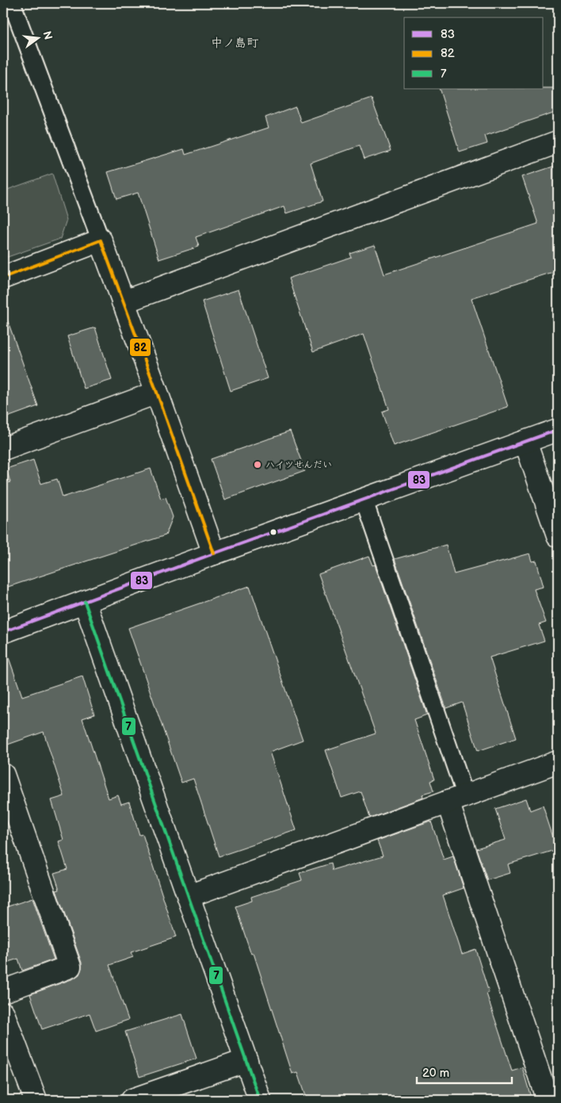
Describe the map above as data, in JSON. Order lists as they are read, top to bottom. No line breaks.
{"districts":["中ノ島町"],"places":["ハイツせんだい"],"lines":["transit line 82","transit line 83","transit line 7"],"legend":["83","82","7"],"scale_bar":"20 m","north":"right"}
